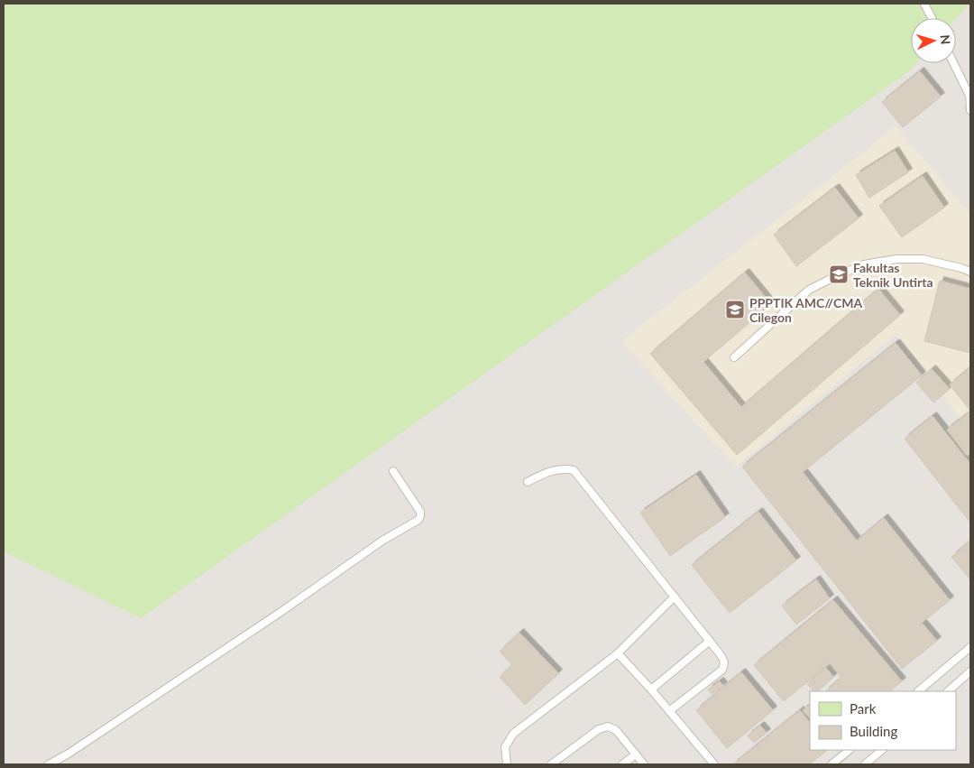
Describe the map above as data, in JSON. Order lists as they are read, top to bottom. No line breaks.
{"places":{"school or university":["Fakultas Teknik Untirta","PPPTIK AMC//CMA Cilegon"]},"legend":["Park","Building"],"north":"right"}
